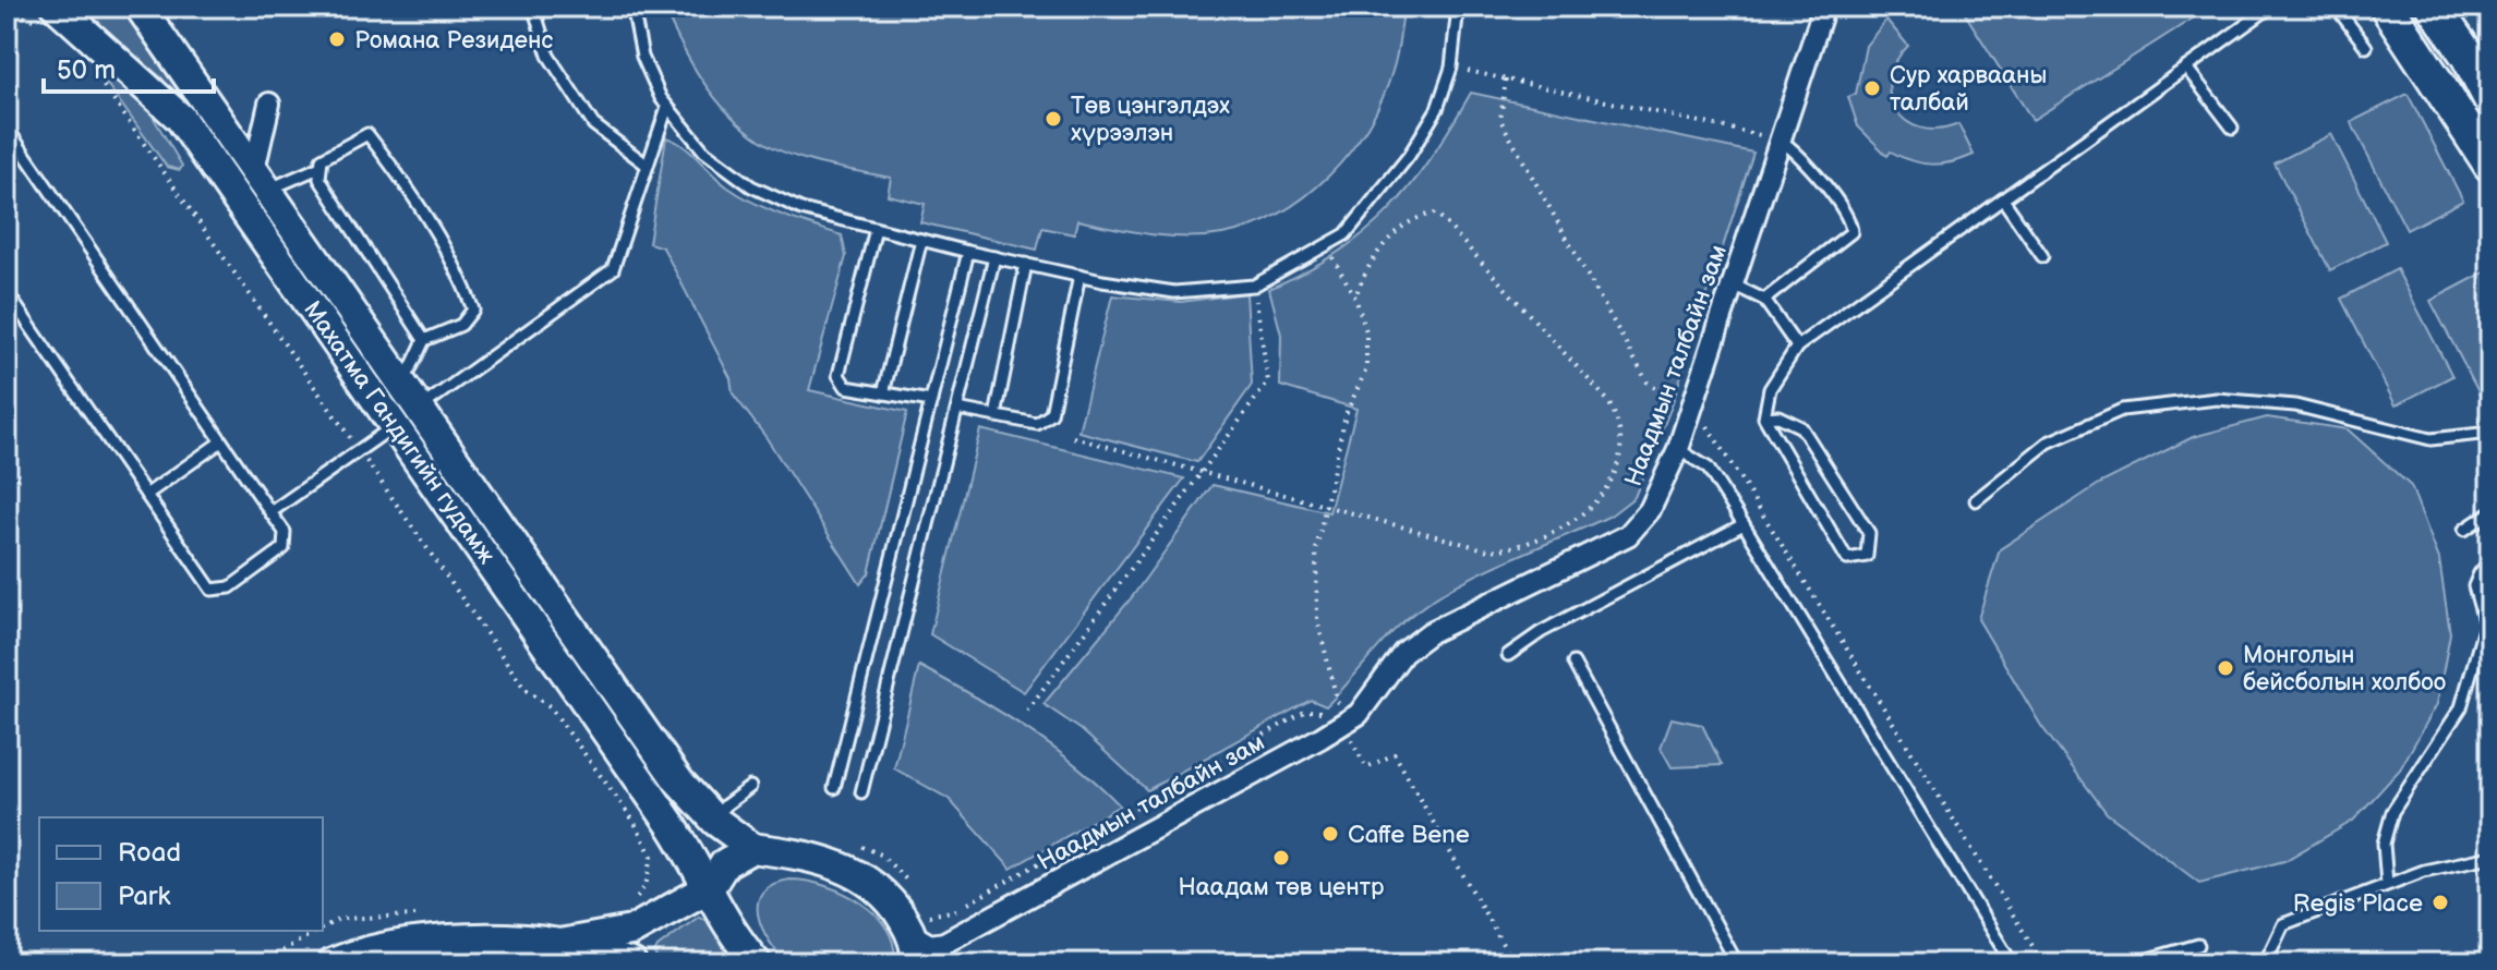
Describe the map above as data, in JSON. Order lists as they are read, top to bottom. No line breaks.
{"streets":{"main road":["Махатма Гандигийн гудамж"],"street":["Наадмын талбайн зам"]},"places":["Романа Резиденс","Сур харвааны талбай","Төв цэнгэлдэх хүрээлэн","Монголын бейсболын холбоо","Caffe Bene","Наадам төв центр","Regis Place"],"legend":["Road","Park"],"scale_bar":"50 m"}
